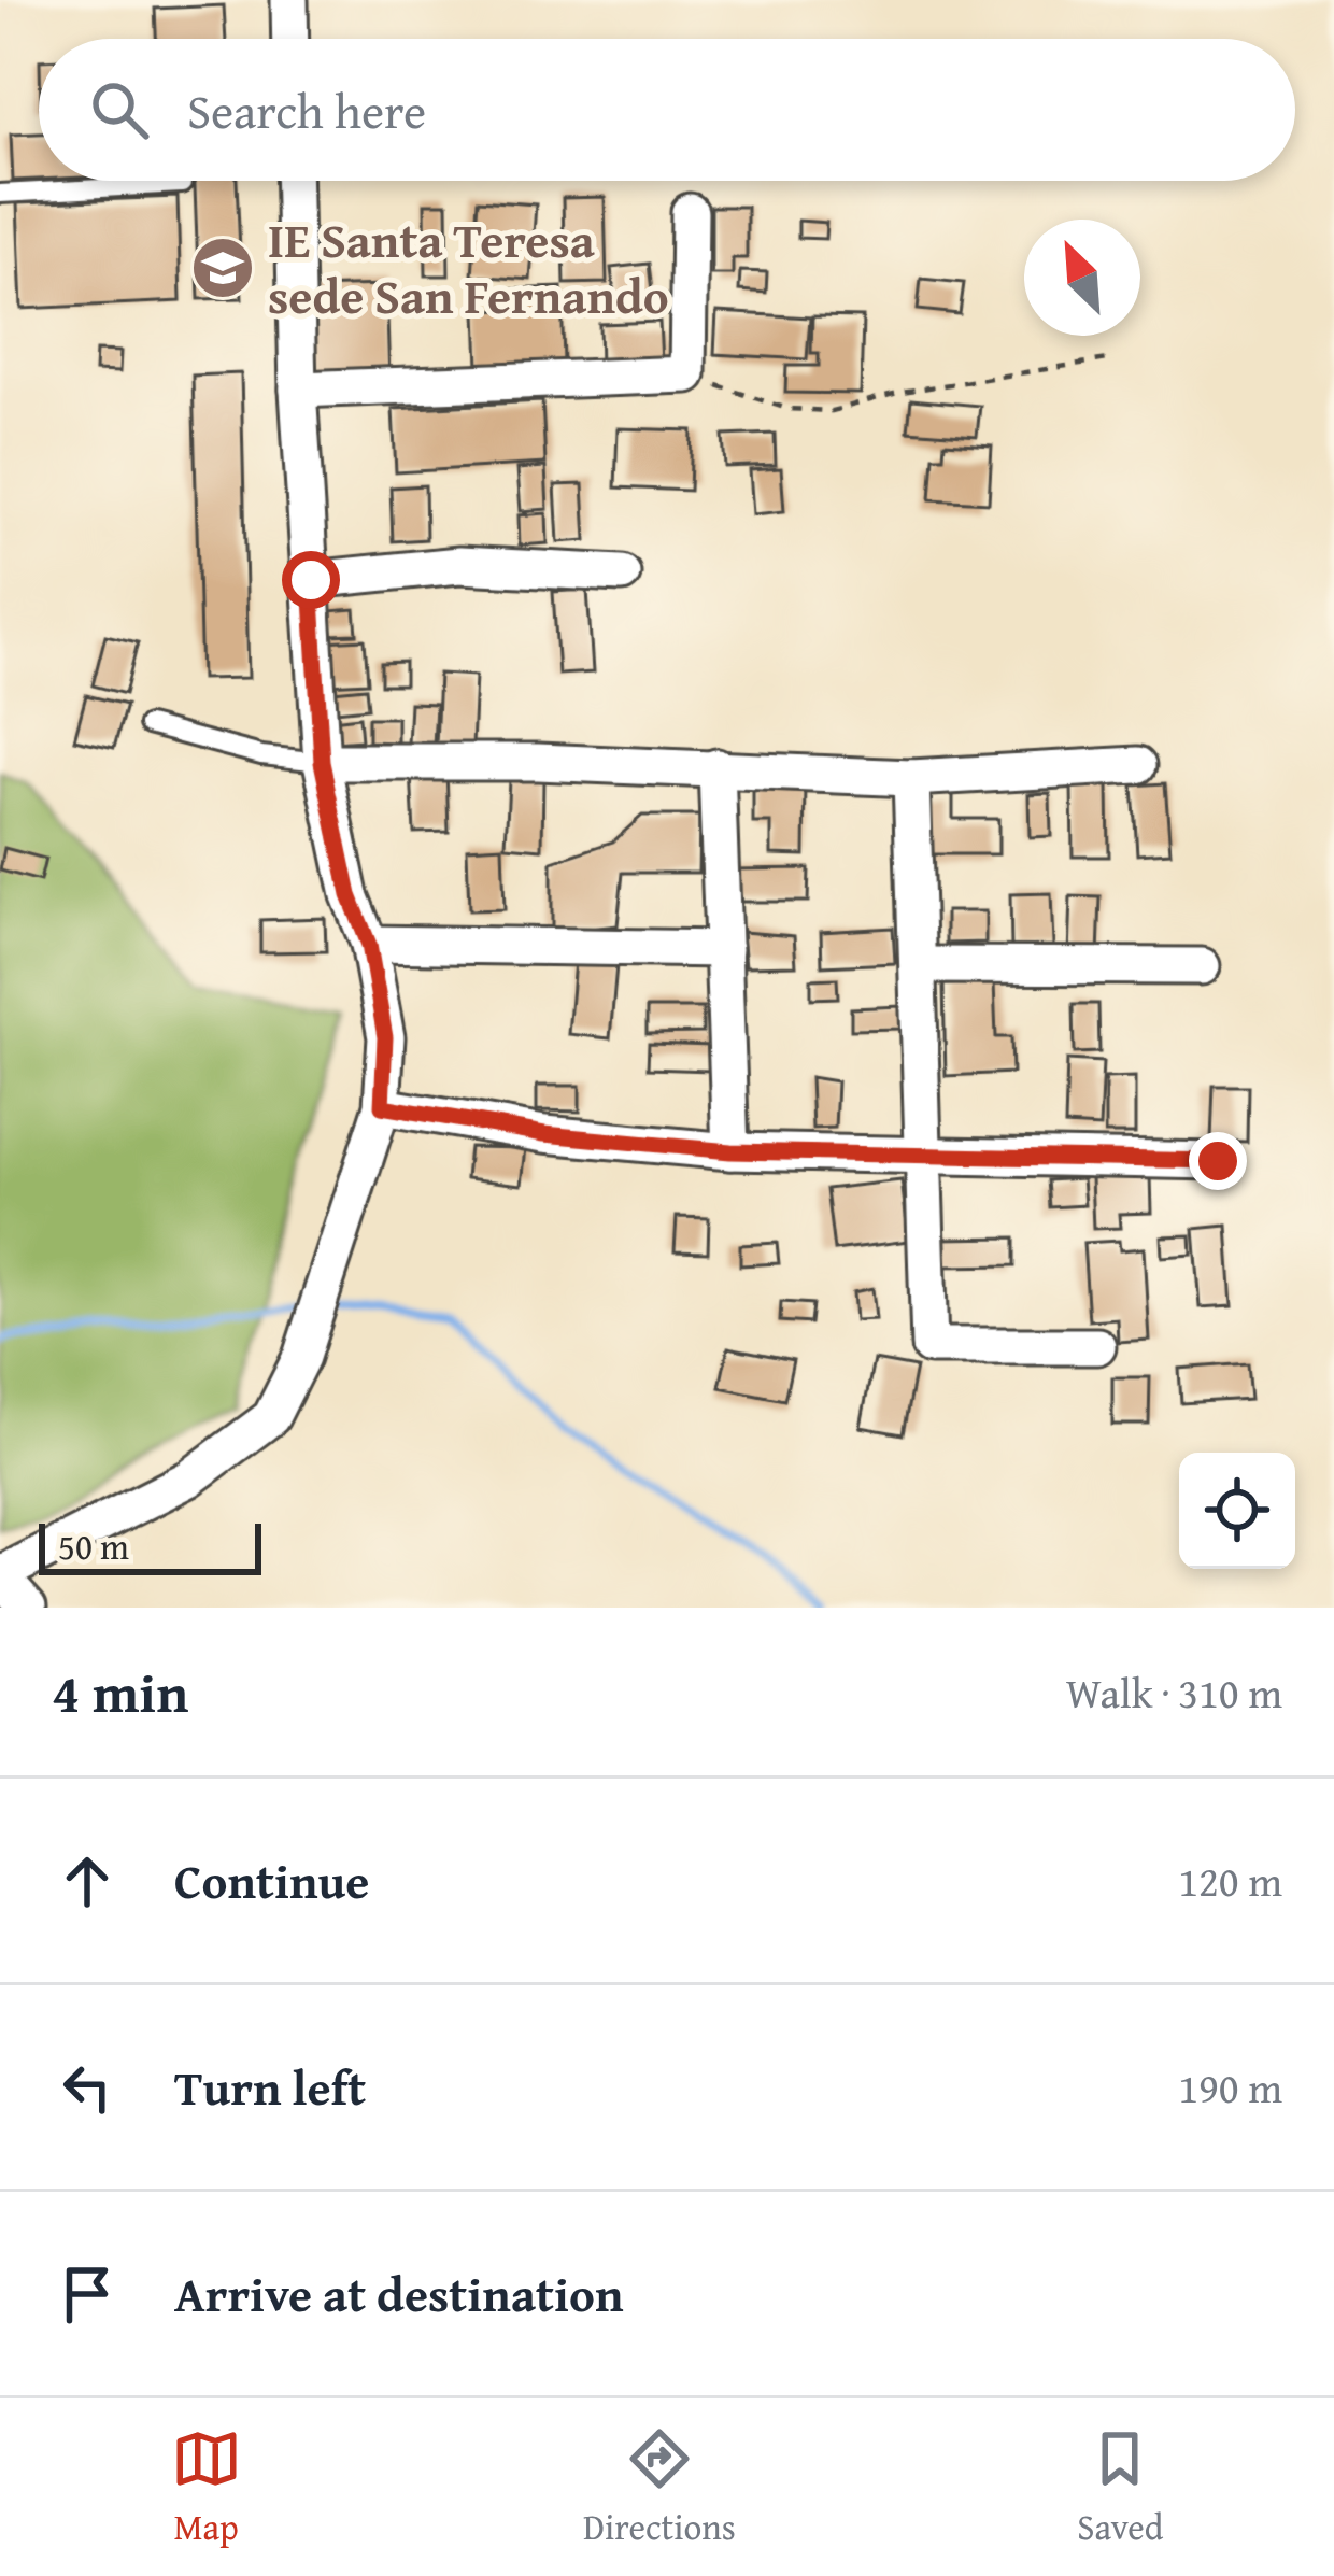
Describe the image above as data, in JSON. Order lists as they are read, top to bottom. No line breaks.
{"places":{"school or university":["IE Santa Teresa sede San Fernando"]},"scale_bar":"50 m","north":"top left","page":{"search":"Search here","scale":"50 m","heading":["4 min","Walk · 310 m"],"list":[["Continue","120 m"],["Turn left","190 m"],"Arrive at destination"],"nav":["Map","Directions","Saved"]}}
